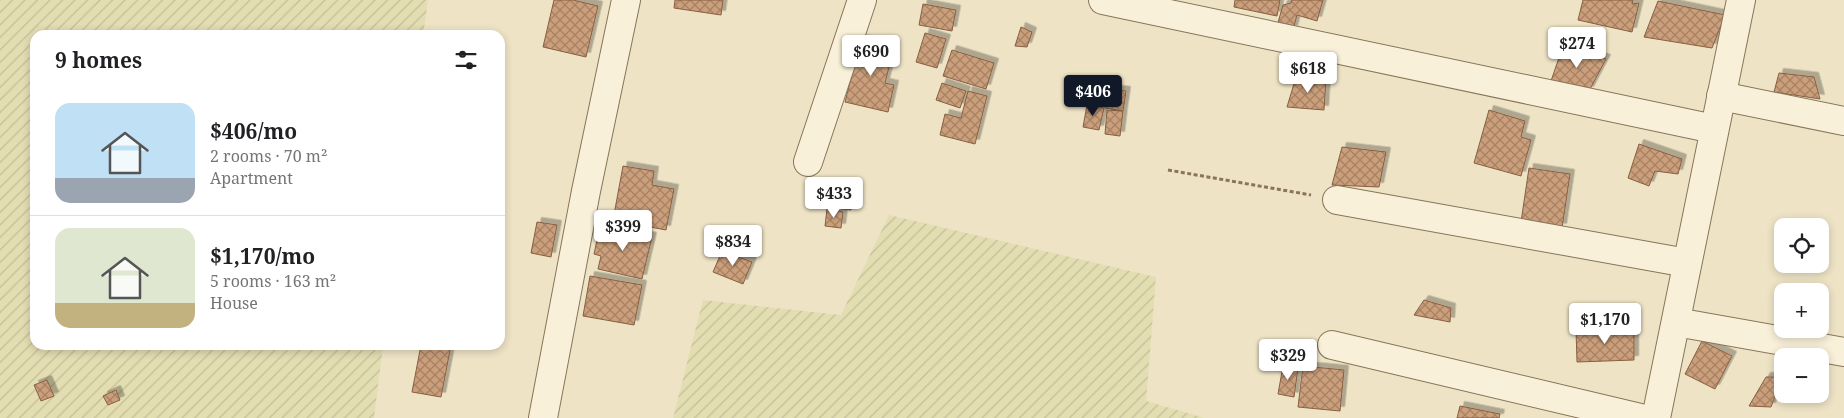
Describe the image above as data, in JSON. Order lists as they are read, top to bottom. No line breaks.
{"page":{"price":["$274","$690","$618","$406","$433","$399","$834","$1,170","$329"],"heading":"9 homes","list":[{"name":"$406/mo","note":"2 rooms · 70 m² · Apartment"},{"name":"$1,170/mo","note":"5 rooms · 163 m² · House"}],"map_buttons":["+","−"]}}
